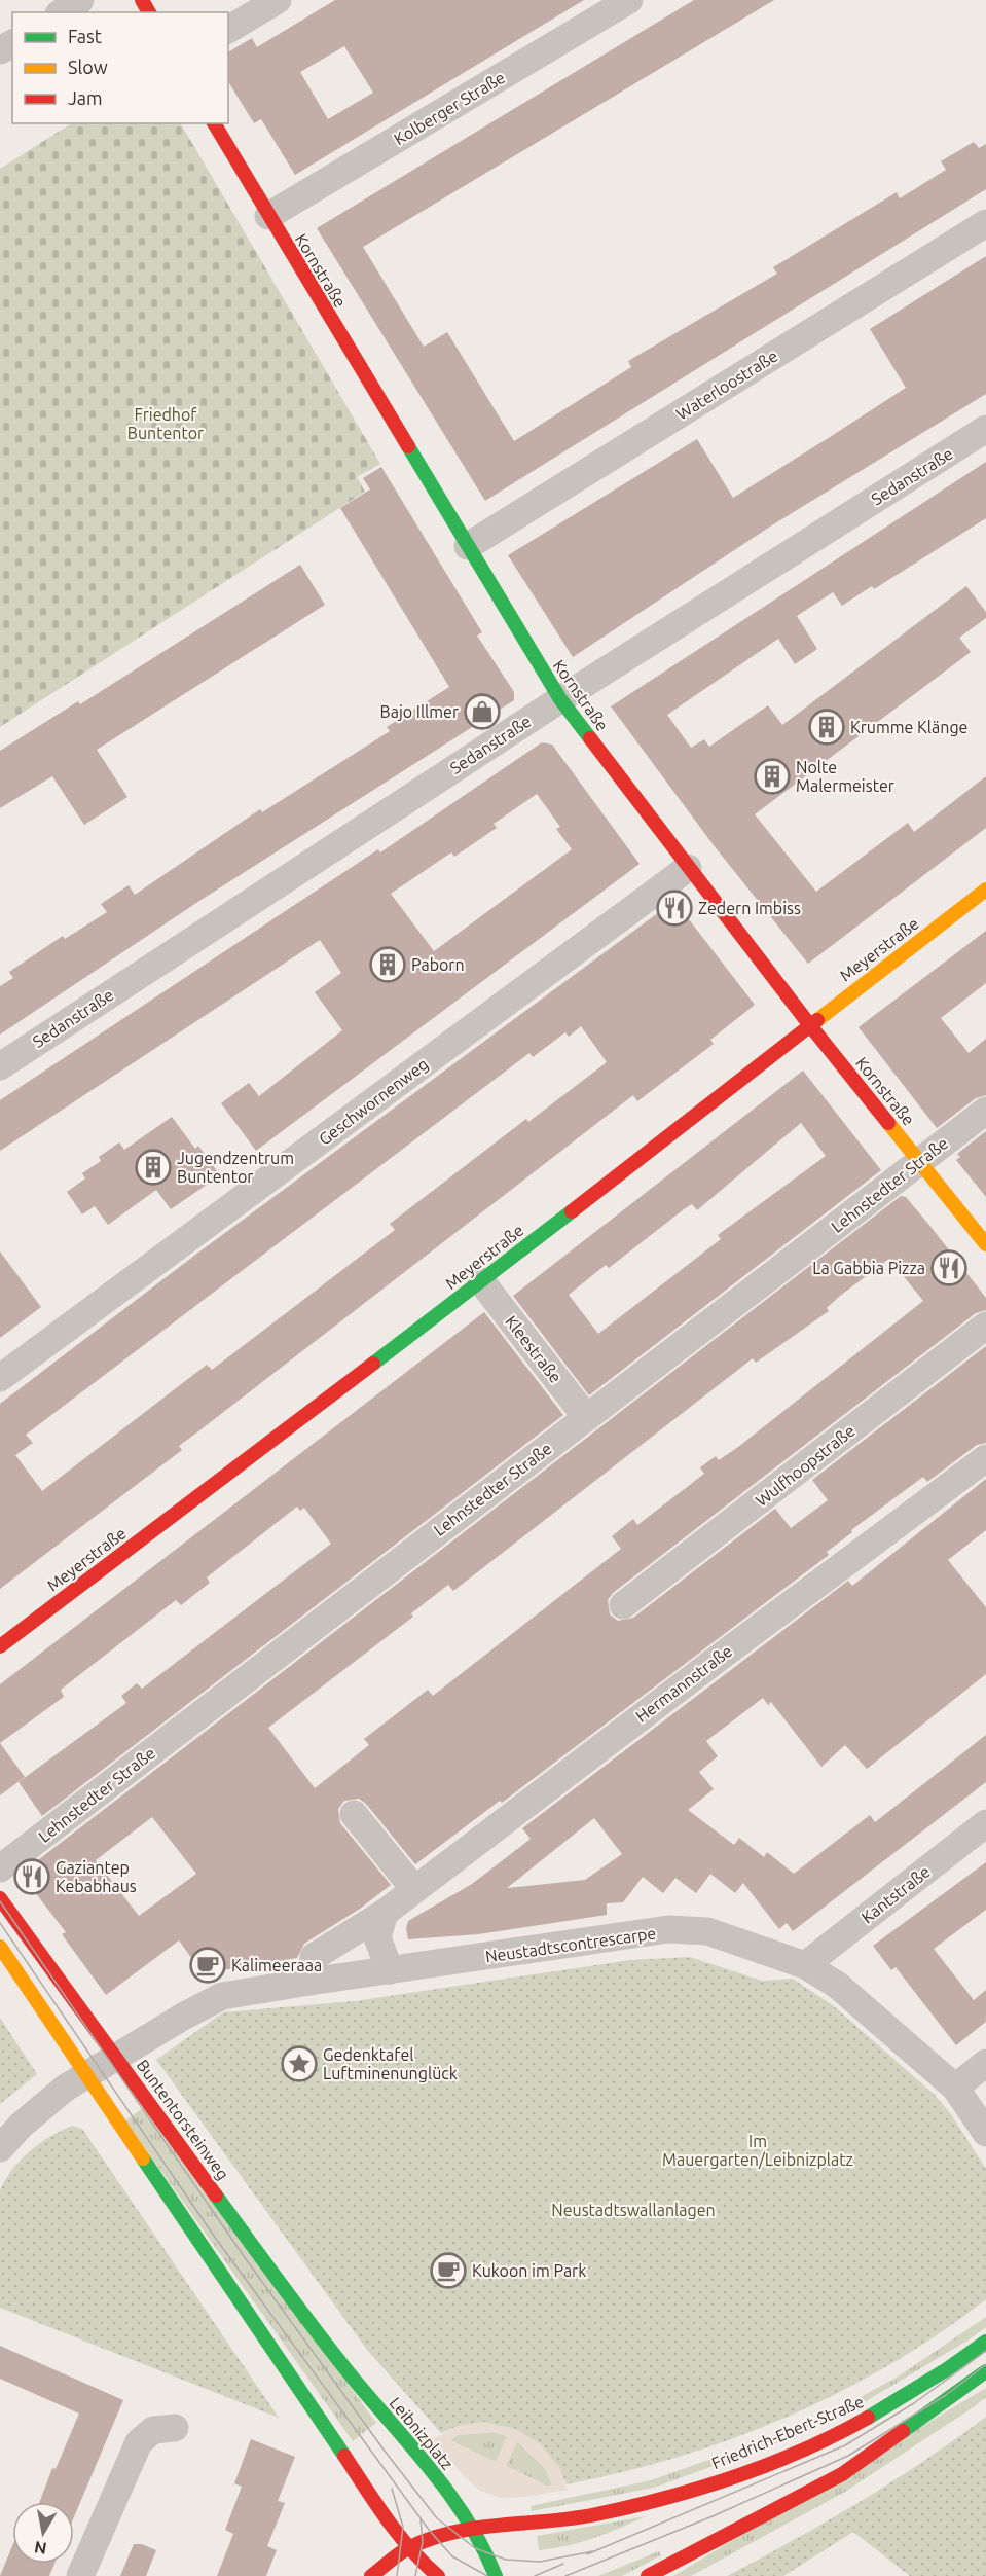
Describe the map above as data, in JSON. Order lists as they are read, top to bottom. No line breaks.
{"streets":{"street":["Kolberger Straße","Kornstraße","Waterloostraße","Sedanstraße","Meyerstraße","Geschwornenweg","Lehnstedter Straße","Kleestraße","Wulfhoopstraße","Hermannstraße","Kantstraße","Neustadtscontrescarpe","Buntentorsteinweg","Friedrich-Ebert-Straße","Leibnizplatz"]},"crossings":[["Kolberger Straße","Kornstraße"],["Kornstraße","Waterloostraße"],["Kornstraße","Sedanstraße"],["Kornstraße","Meyerstraße"],["Kornstraße","Geschwornenweg"],["Kornstraße","Lehnstedter Straße"],["Meyerstraße","Kleestraße"],["Lehnstedter Straße","Kleestraße"],["Hermannstraße","Neustadtscontrescarpe"],["Kantstraße","Neustadtscontrescarpe"],["Neustadtscontrescarpe","Buntentorsteinweg"],["Buntentorsteinweg","Leibnizplatz"],["Friedrich-Ebert-Straße","Leibnizplatz"]],"parks":["Friedhof Buntentor","Im Mauergarten/Leibnizplatz","Neustadtswallanlagen"],"places":{"shop":["Bajo Illmer"],"building":["Krumme Klänge","Nolte Malermeister","Paborn","Jugendzentrum Buntentor"],"restaurant":["Zedern Imbiss","La Gabbia Pizza","Gaziantep Kebabhaus"],"cafe":["Kalimeeraaa","Kukoon im Park"],"place":["Gedenktafel Luftminenunglück"]},"legend":["Fast","Slow","Jam"],"north":"bottom"}
